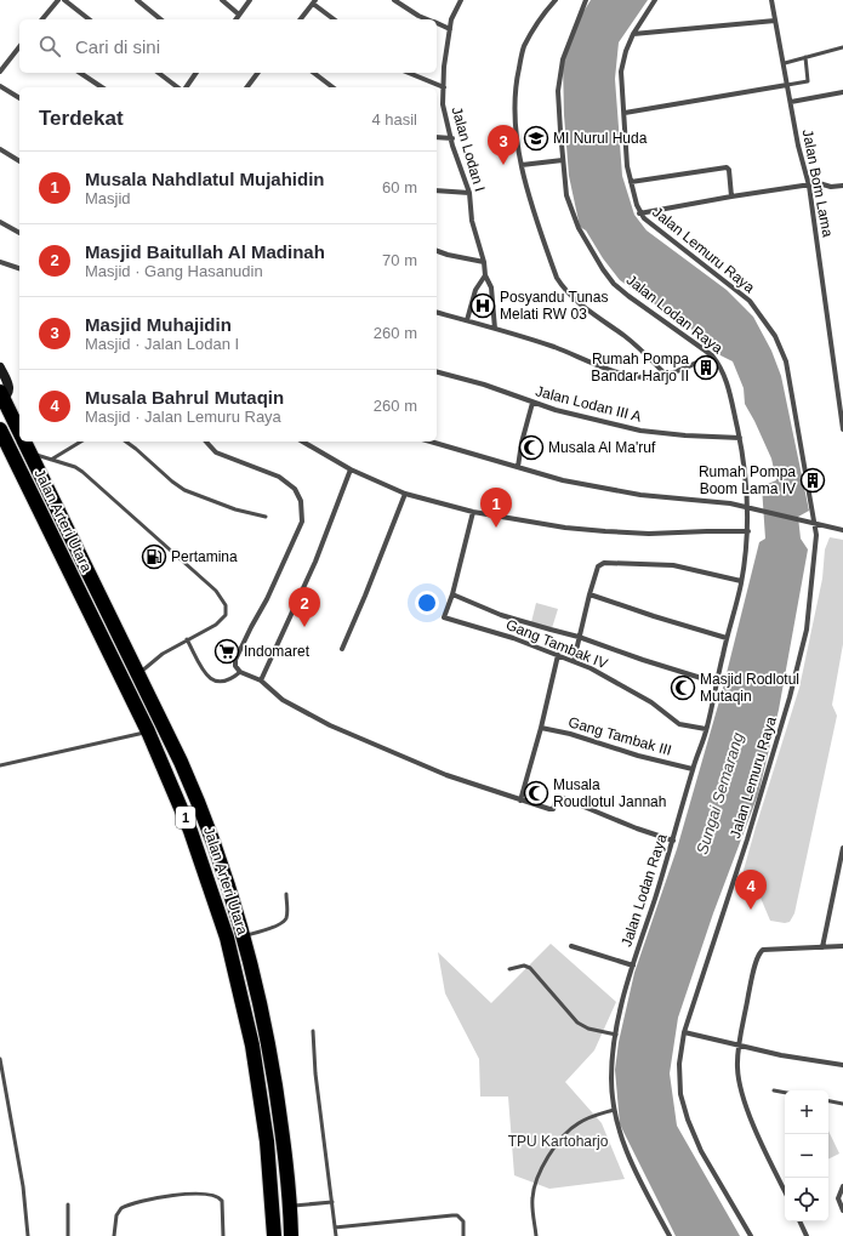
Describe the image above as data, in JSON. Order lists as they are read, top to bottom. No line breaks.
{"streets":{"highway":["Jalan Arteri Utara","1"],"street":["Jalan Lodan I","Jalan Bom Lama","Jalan Lemuru Raya","Jalan Lodan Raya","Jalan Lodan III A","Gang Tambak IV","Gang Tambak III"]},"crossings":[["Jalan Lodan Raya","Jalan Lodan III A"],["Jalan Lodan Raya","Gang Tambak IV"],["Jalan Lodan Raya","Gang Tambak III"]],"water":["Sungai Semarang"],"parks":["TPU Kartoharjo"],"places":{"school or university":["MI Nurul Huda"],"hospital":["Posyandu Tunas Melati RW 03"],"building":["Rumah Pompa Bandar Harjo II","Rumah Pompa Boom Lama IV"],"mosque":["Musala Al Ma'ruf","Masjid Rodlotul Mutaqin","Musala Roudlotul Jannah"],"fuel station":["Pertamina"],"supermarket":["Indomaret"]},"page":{"search":"Cari di sini","heading":["Terdekat","4 hasil"],"pins":["3","1","2","4"],"list":[{"mark":"1","name":"Musala Nahdlatul Mujahidin","note":"Masjid","value":"60 m"},{"mark":"2","name":"Masjid Baitullah Al Madinah","note":"Masjid · Gang Hasanudin","value":"70 m"},{"mark":"3","name":"Masjid Muhajidin","note":"Masjid · Jalan Lodan I","value":"260 m"},{"mark":"4","name":"Musala Bahrul Mutaqin","note":"Masjid · Jalan Lemuru Raya","value":"260 m"}],"map_buttons":["+","−"]}}
